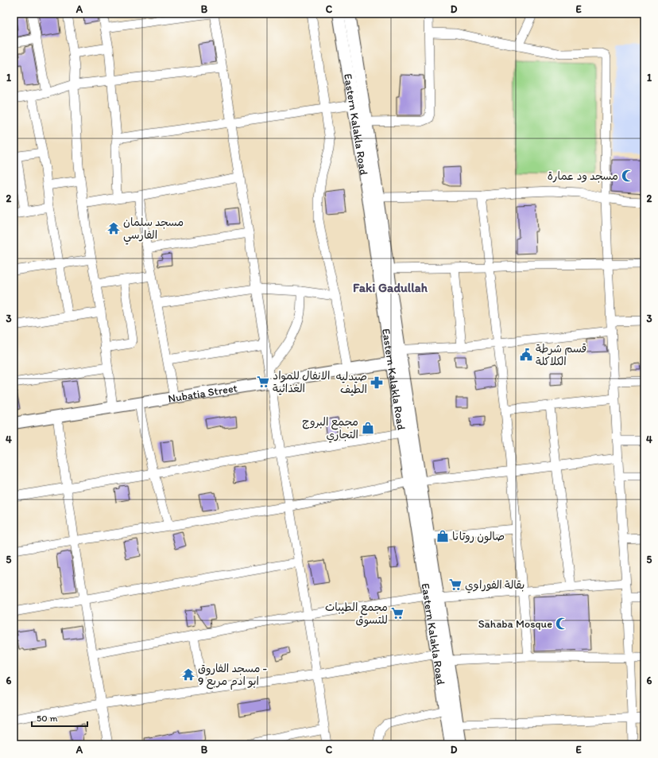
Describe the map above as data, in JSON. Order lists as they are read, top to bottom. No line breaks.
{"streets":{"street":["Eastern Kalakla Road","Nubatia Street"]},"crossings":[["Eastern Kalakla Road","Nubatia Street"]],"districts":["Faki Gadullah"],"places":{"mosque":["مسجد ود عمارة","Sahaba Mosque"],"temple":["مسجد سلمان الفارسي","مسجد الفاروق - ابو ادم مربع 9"],"public building":["قسم شرطة الكلاكلة"],"supermarket":["الانفال للمواد الغذائية","بقالة الفوراوي","مجمع الطيبات للتسوق"],"pharmacy":["صيدليه الطيف"],"shop":["مجمع البروج التجاري","صالون روتانا"]},"scale_bar":"50 m","grid":{"columns":["A","B","C","D","E"],"rows":["1","2","3","4","5","6"]}}
